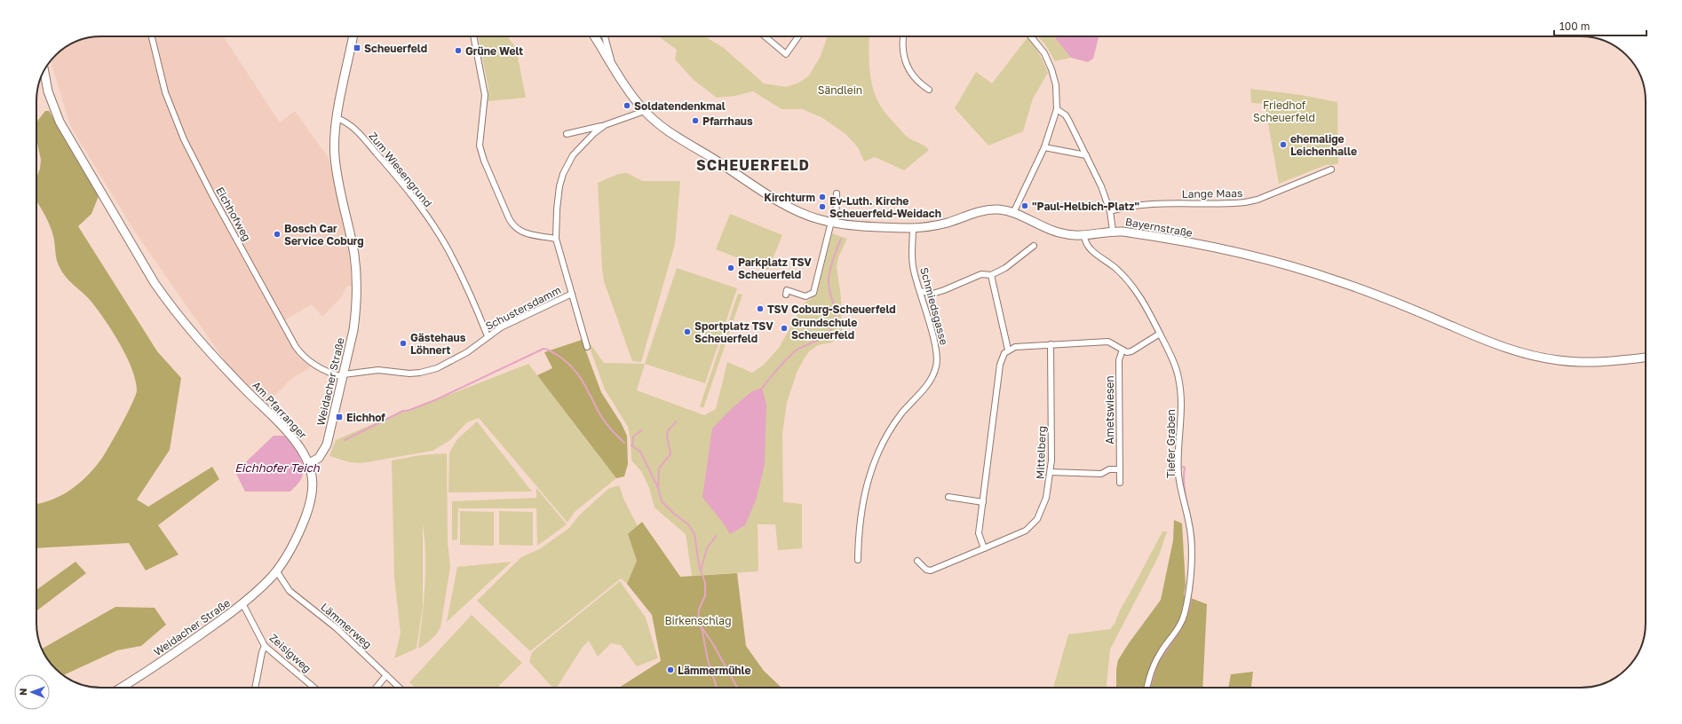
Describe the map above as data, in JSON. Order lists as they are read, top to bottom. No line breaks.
{"streets":{"street":["Zum Wiesengrund","Lange Maas","Eichhofweg","Bayernstraße","Schmiedsgasse","Schustersdamm","Weidacher Straße","Am Pfarranger","Ametswiesen","Tiefer Graben","Mittelberg","Lämmerweg","Zeisigweg"]},"crossings":[["Zum Wiesengrund","Schustersdamm"],["Zum Wiesengrund","Weidacher Straße"],["Eichhofweg","Schustersdamm"],["Eichhofweg","Weidacher Straße"],["Bayernstraße","Schmiedsgasse"],["Bayernstraße","Schustersdamm"],["Bayernstraße","Tiefer Graben"],["Schustersdamm","Weidacher Straße"],["Weidacher Straße","Am Pfarranger"],["Weidacher Straße","Lämmerweg"],["Weidacher Straße","Zeisigweg"]],"districts":["SCHEUERFELD"],"water":["Eichhofer Teich"],"parks":["Sändlein","Friedhof Scheuerfeld","Birkenschlag"],"places":{"transit":["Scheuerfeld","Eichhof"],"other":["Grüne Welt","Soldatendenkmal","Pfarrhaus","ehemalige Leichenhalle","Kirchturm","\"Paul-Helbich-Platz\"","Ev-Luth. Kirche Scheuerfeld-Weidach","Bosch Car Service Coburg","Parkplatz TSV Scheuerfeld","TSV Coburg-Scheuerfeld","Grundschule Scheuerfeld","Sportplatz TSV Scheuerfeld","Gästehaus Löhnert","Lämmermühle"]},"scale_bar":"100 m","north":"left"}
